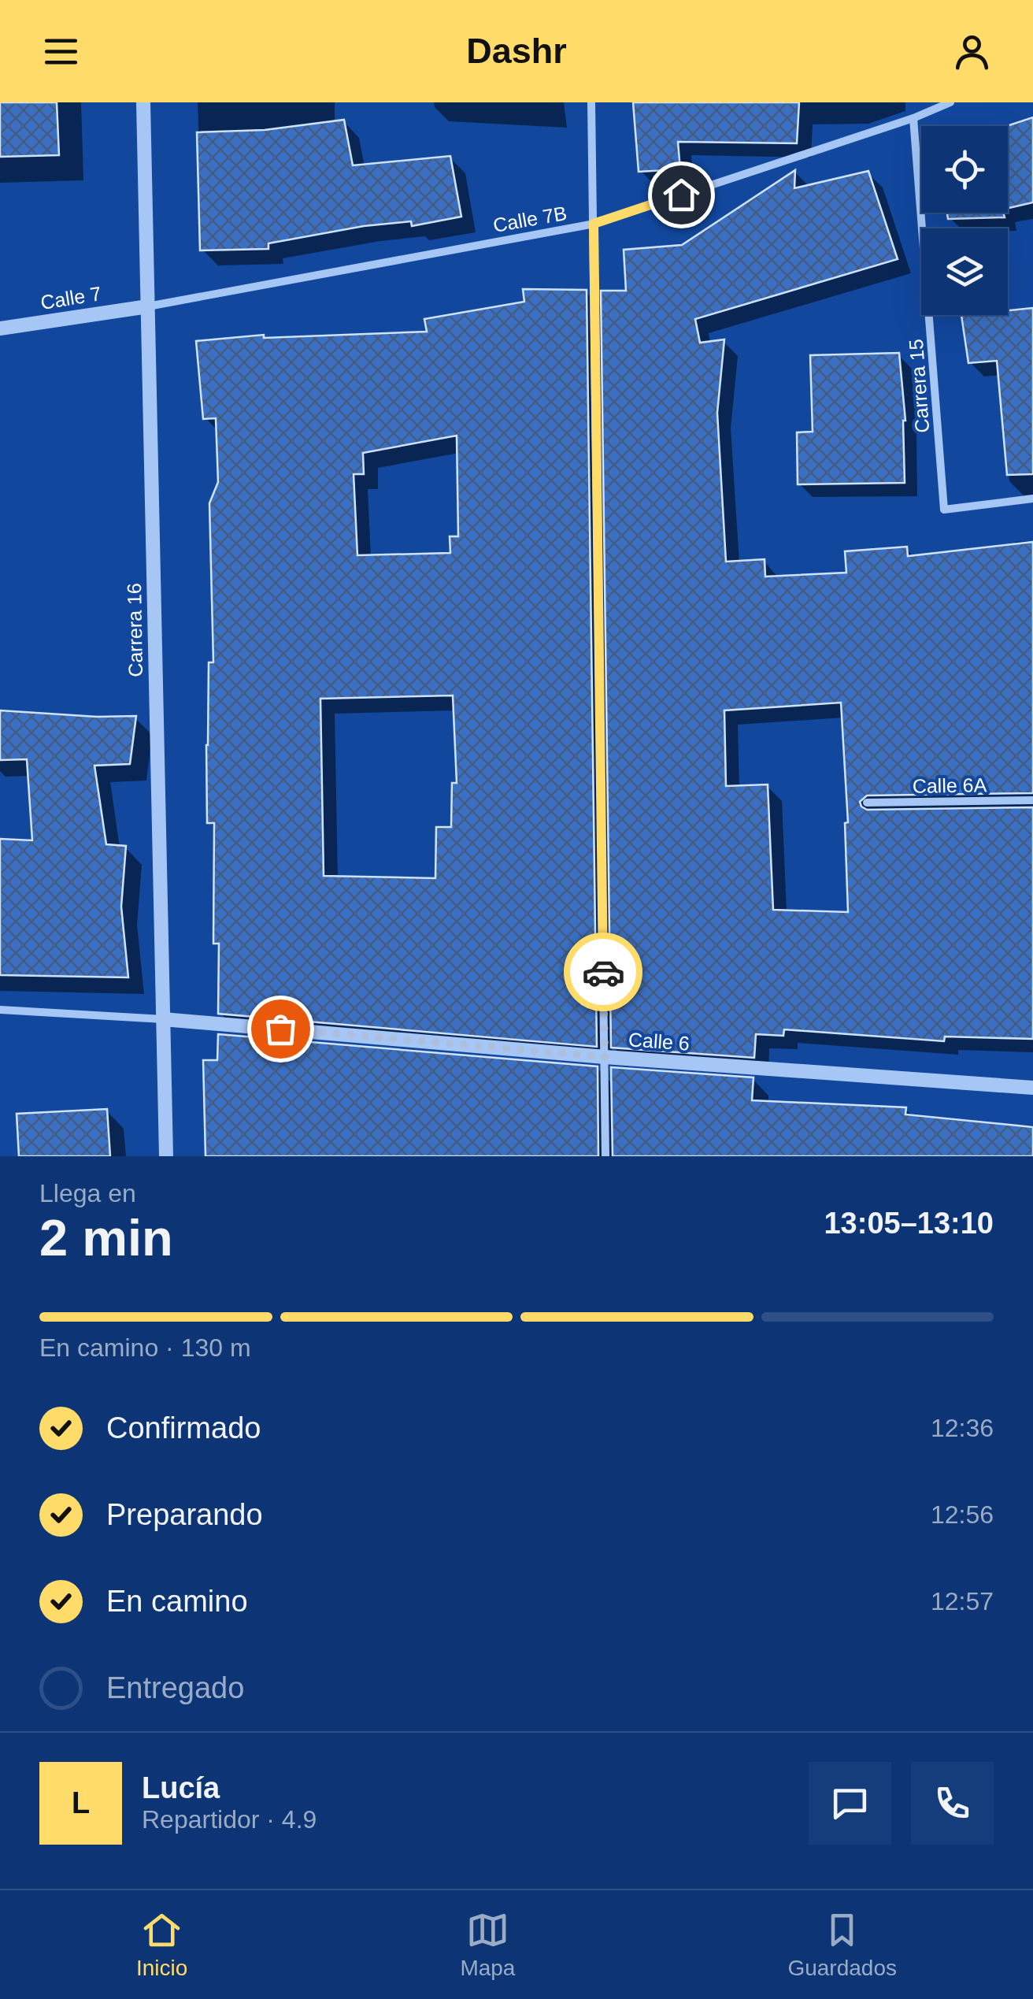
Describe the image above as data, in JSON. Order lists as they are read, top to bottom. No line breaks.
{"streets":{"street":["Calle 7B","Calle 7","Carrera 15","Carrera 16","Calle 6A","Calle 6"]},"crossings":[["Calle 7B","Calle 7"],["Calle 7B","Carrera 15"],["Calle 7B","Carrera 16"],["Calle 7","Carrera 16"],["Carrera 16","Calle 6"]],"page":{"header":"Dashr","heading":["2 min","Llega en","13:05–13:10"],"panel":["Lucía","Repartidor · 4.9"],"bar":"En camino · 130 m","list":[["Confirmado","12:36"],["Preparando","12:56"],["En camino","12:57"],"Entregado"],"round":"L","tabs":["Inicio","Mapa","Guardados"]}}
